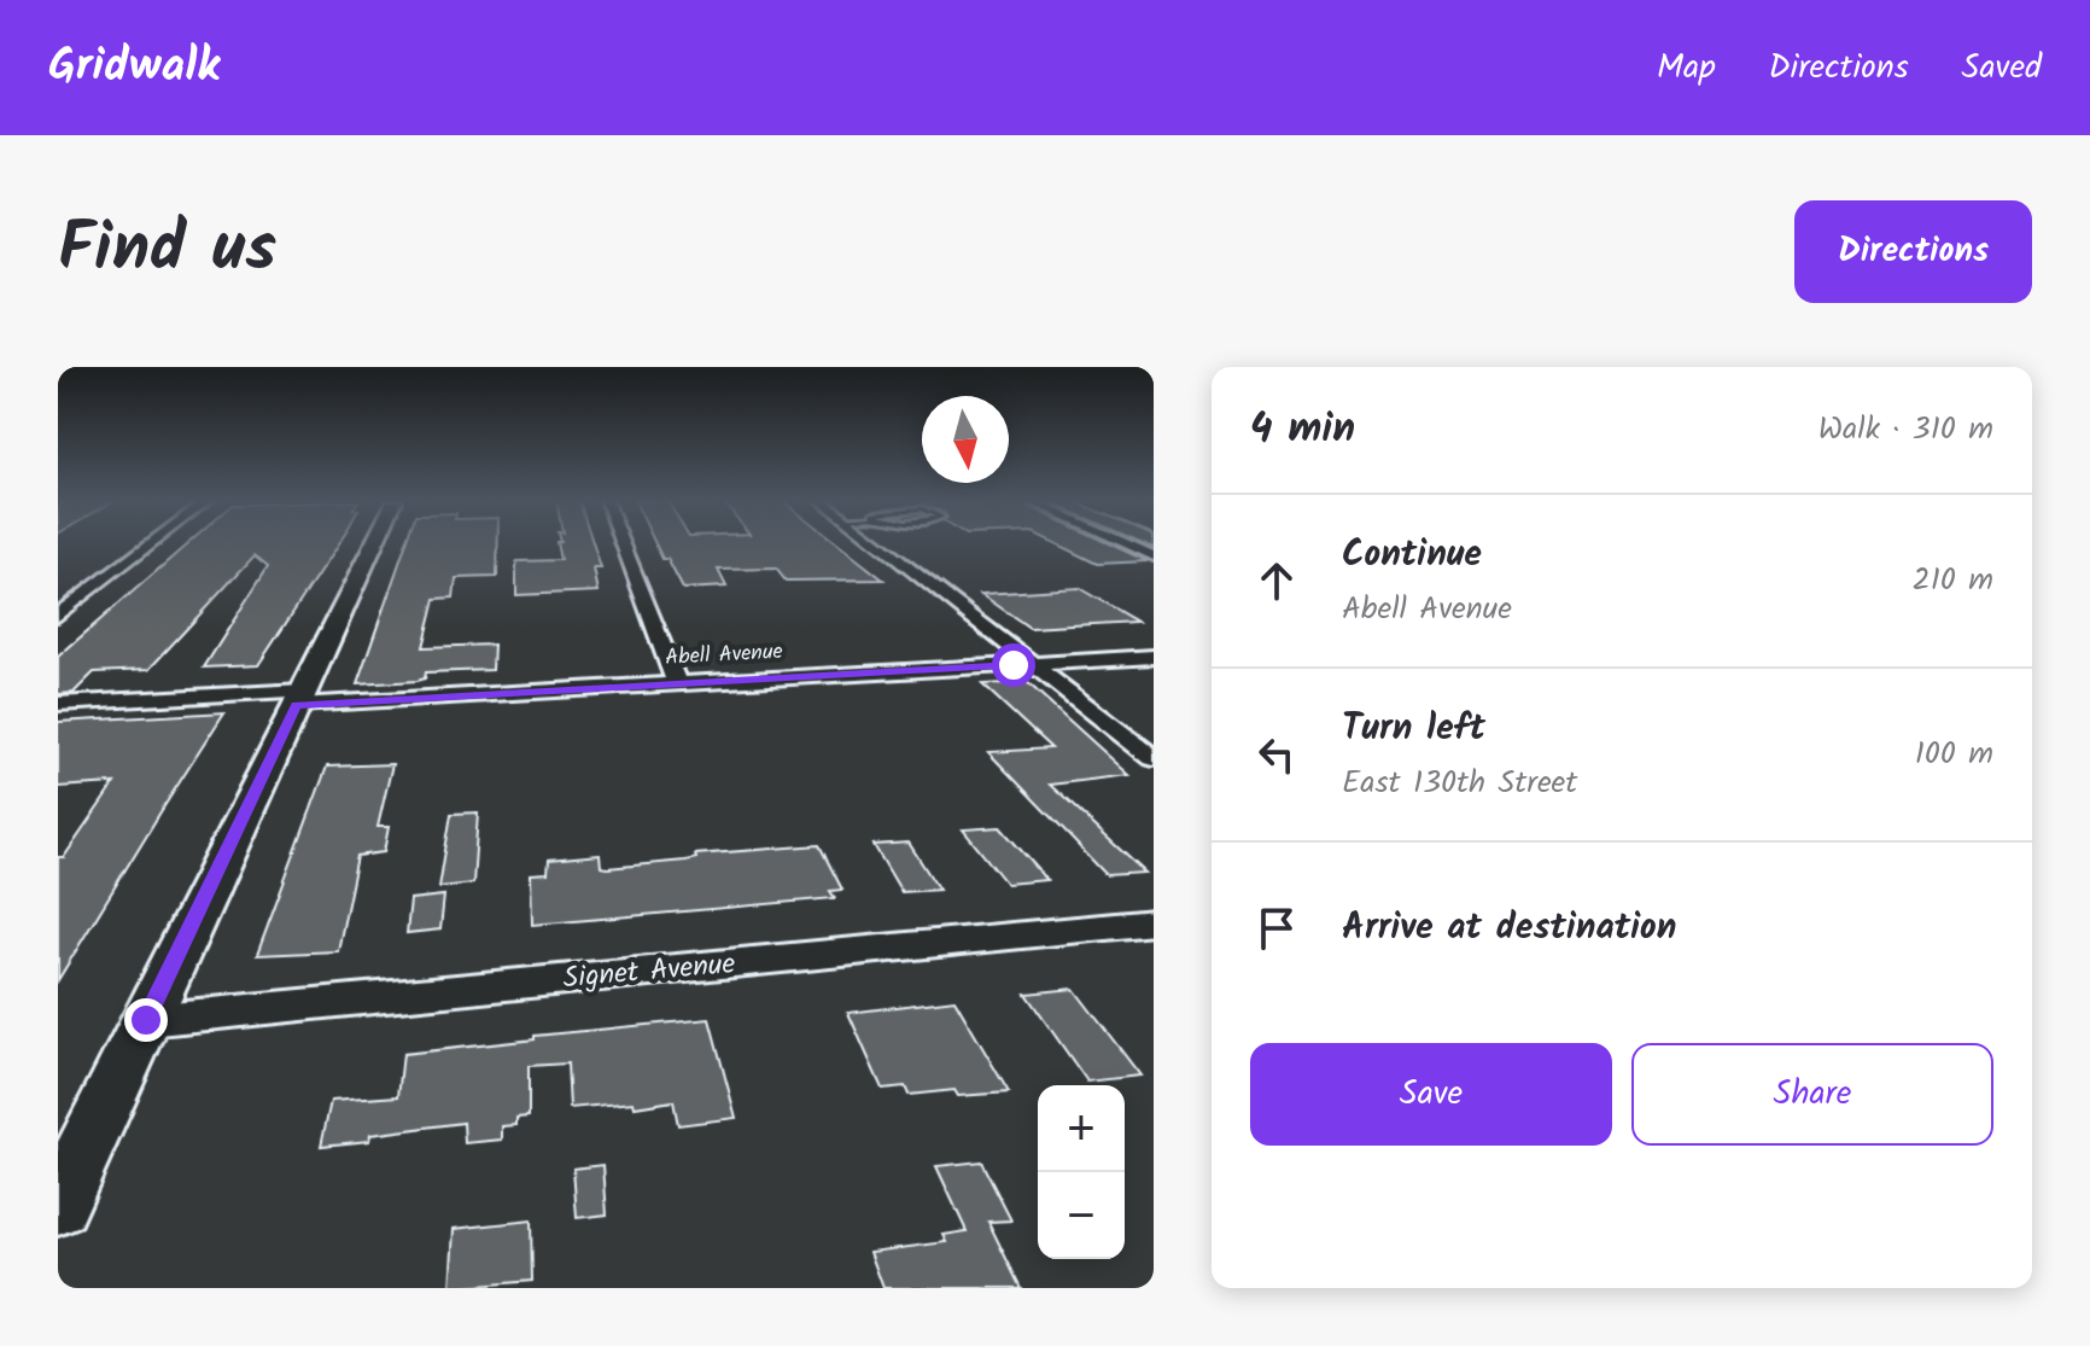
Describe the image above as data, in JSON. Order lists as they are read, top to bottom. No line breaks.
{"streets":{"street":["Abell Avenue","Signet Avenue"]},"north":"bottom","page":{"header":"Gridwalk","nav":["Map","Directions","Saved"],"title":"Find us","buttons":["Directions",["Save","Share"]],"heading":["4 min","Walk · 310 m"],"list":[["Continue","Abell Avenue","210 m"],["Turn left","East 130th Street","100 m"],"Arrive at destination"],"map_buttons":["+","−"]}}
